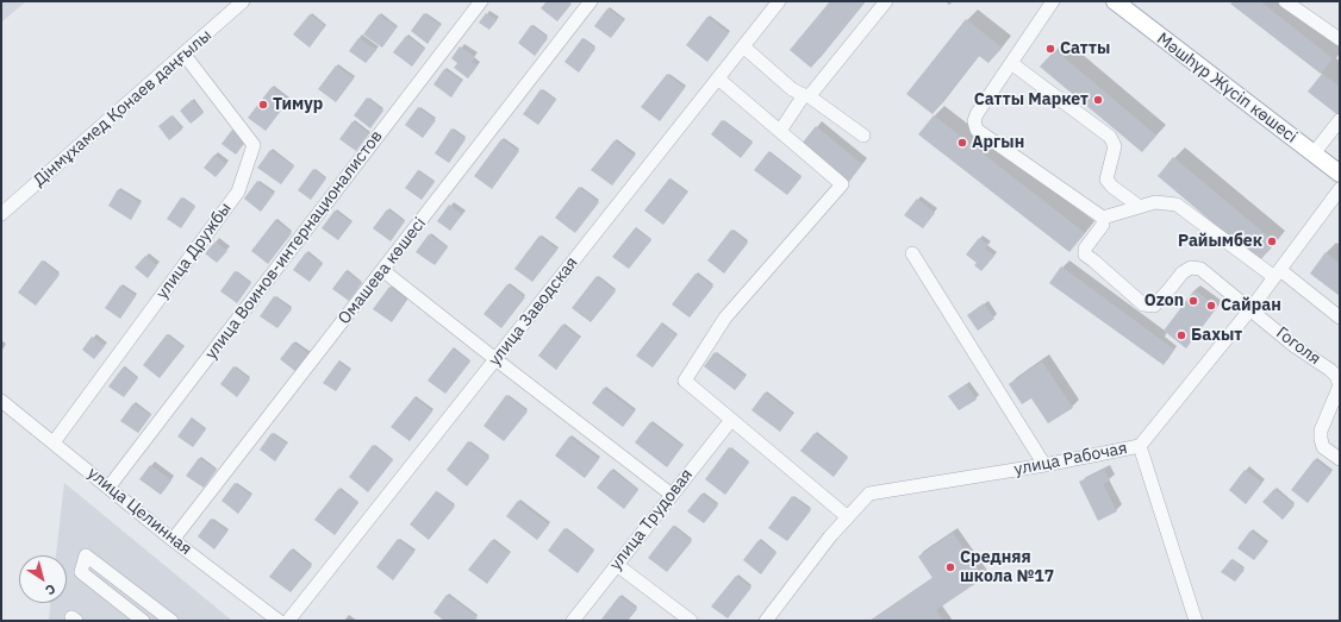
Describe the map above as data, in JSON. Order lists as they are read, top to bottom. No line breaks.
{"streets":{"main road":["Мәшһүр Жүсіп көшесі"],"street":["Дінмұхамед Қонаев даңғылы","улица Воинов-интернационалистов","улица Дружбы","Омашева көшесі","улица Заводская","Гоголя","улица Рабочая","улица Целинная","улица Трудовая"]},"crossings":[["Дінмұхамед Қонаев даңғылы","улица Дружбы"],["улица Воинов-интернационалистов","улица Целинная"],["улица Дружбы","улица Целинная"],["Омашева көшесі","улица Целинная"],["Гоголя","улица Рабочая"]],"places":["Сатты","Сатты Маркет","Тимур","Аргын","Райымбек","Ozon","Сайран","Бахыт","Средняя школа №17"],"north":"bottom right"}
